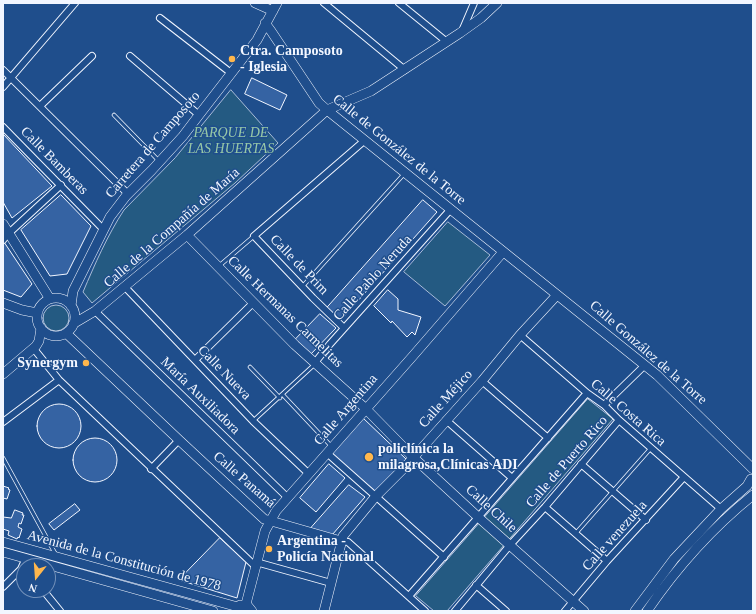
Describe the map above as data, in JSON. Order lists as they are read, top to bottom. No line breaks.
{"streets":{"street":["Carretera de Camposoto","Calle de González de la Torre","Calle Bamberas","Calle de la Compañía de María","Calle de Prim","Calle Pablo Neruda","Calle Hermanas Carmelitas","Calle González de la Torre","Calle Nueva","María Auxiliadora","Calle Méjico","Calle Argentina","Calle Costa Rica","Calle de Puerto Rico","Calle Panamá","Calle Chile","Calle venezuela","Avenida de la Constitución de 1978"]},"crossings":[["Carretera de Camposoto","Calle de González de la Torre"],["Carretera de Camposoto","Calle Bamberas"],["Carretera de Camposoto","Calle de la Compañía de María"],["Carretera de Camposoto","Calle Panamá"],["Calle de González de la Torre","Calle de la Compañía de María"],["Calle de González de la Torre","Calle Pablo Neruda"],["Calle de González de la Torre","Calle González de la Torre"],["Calle de González de la Torre","Calle Argentina"],["Calle de la Compañía de María","Calle Hermanas Carmelitas"],["Calle de la Compañía de María","Calle Nueva"],["Calle de la Compañía de María","María Auxiliadora"],["Calle de la Compañía de María","Calle Panamá"],["Calle de Prim","Calle Pablo Neruda"],["Calle Pablo Neruda","Calle Hermanas Carmelitas"],["Calle Hermanas Carmelitas","Calle Argentina"],["Calle Hermanas Carmelitas","Calle Chile"],["Calle González de la Torre","Calle Méjico"],["Calle Nueva","Calle Argentina"],["María Auxiliadora","Calle Argentina"],["Calle Méjico","Calle Costa Rica"],["Calle Méjico","Calle Panamá"],["Calle Méjico","Calle Chile"],["Calle Argentina","Calle Panamá"],["Calle Argentina","Calle Chile"],["Calle Argentina","Avenida de la Constitución de 1978"],["Calle Costa Rica","Calle de Puerto Rico"],["Calle Costa Rica","Calle venezuela"],["Calle de Puerto Rico","Calle Chile"],["Calle Chile","Calle venezuela"]],"parks":["PARQUE DE LAS HUERTAS"],"places":["Ctra. Camposoto - Iglesia","Synergym","policlínica la milagrosa,Clínicas ADI","Argentina - Policía Nacional"],"north":"bottom"}
